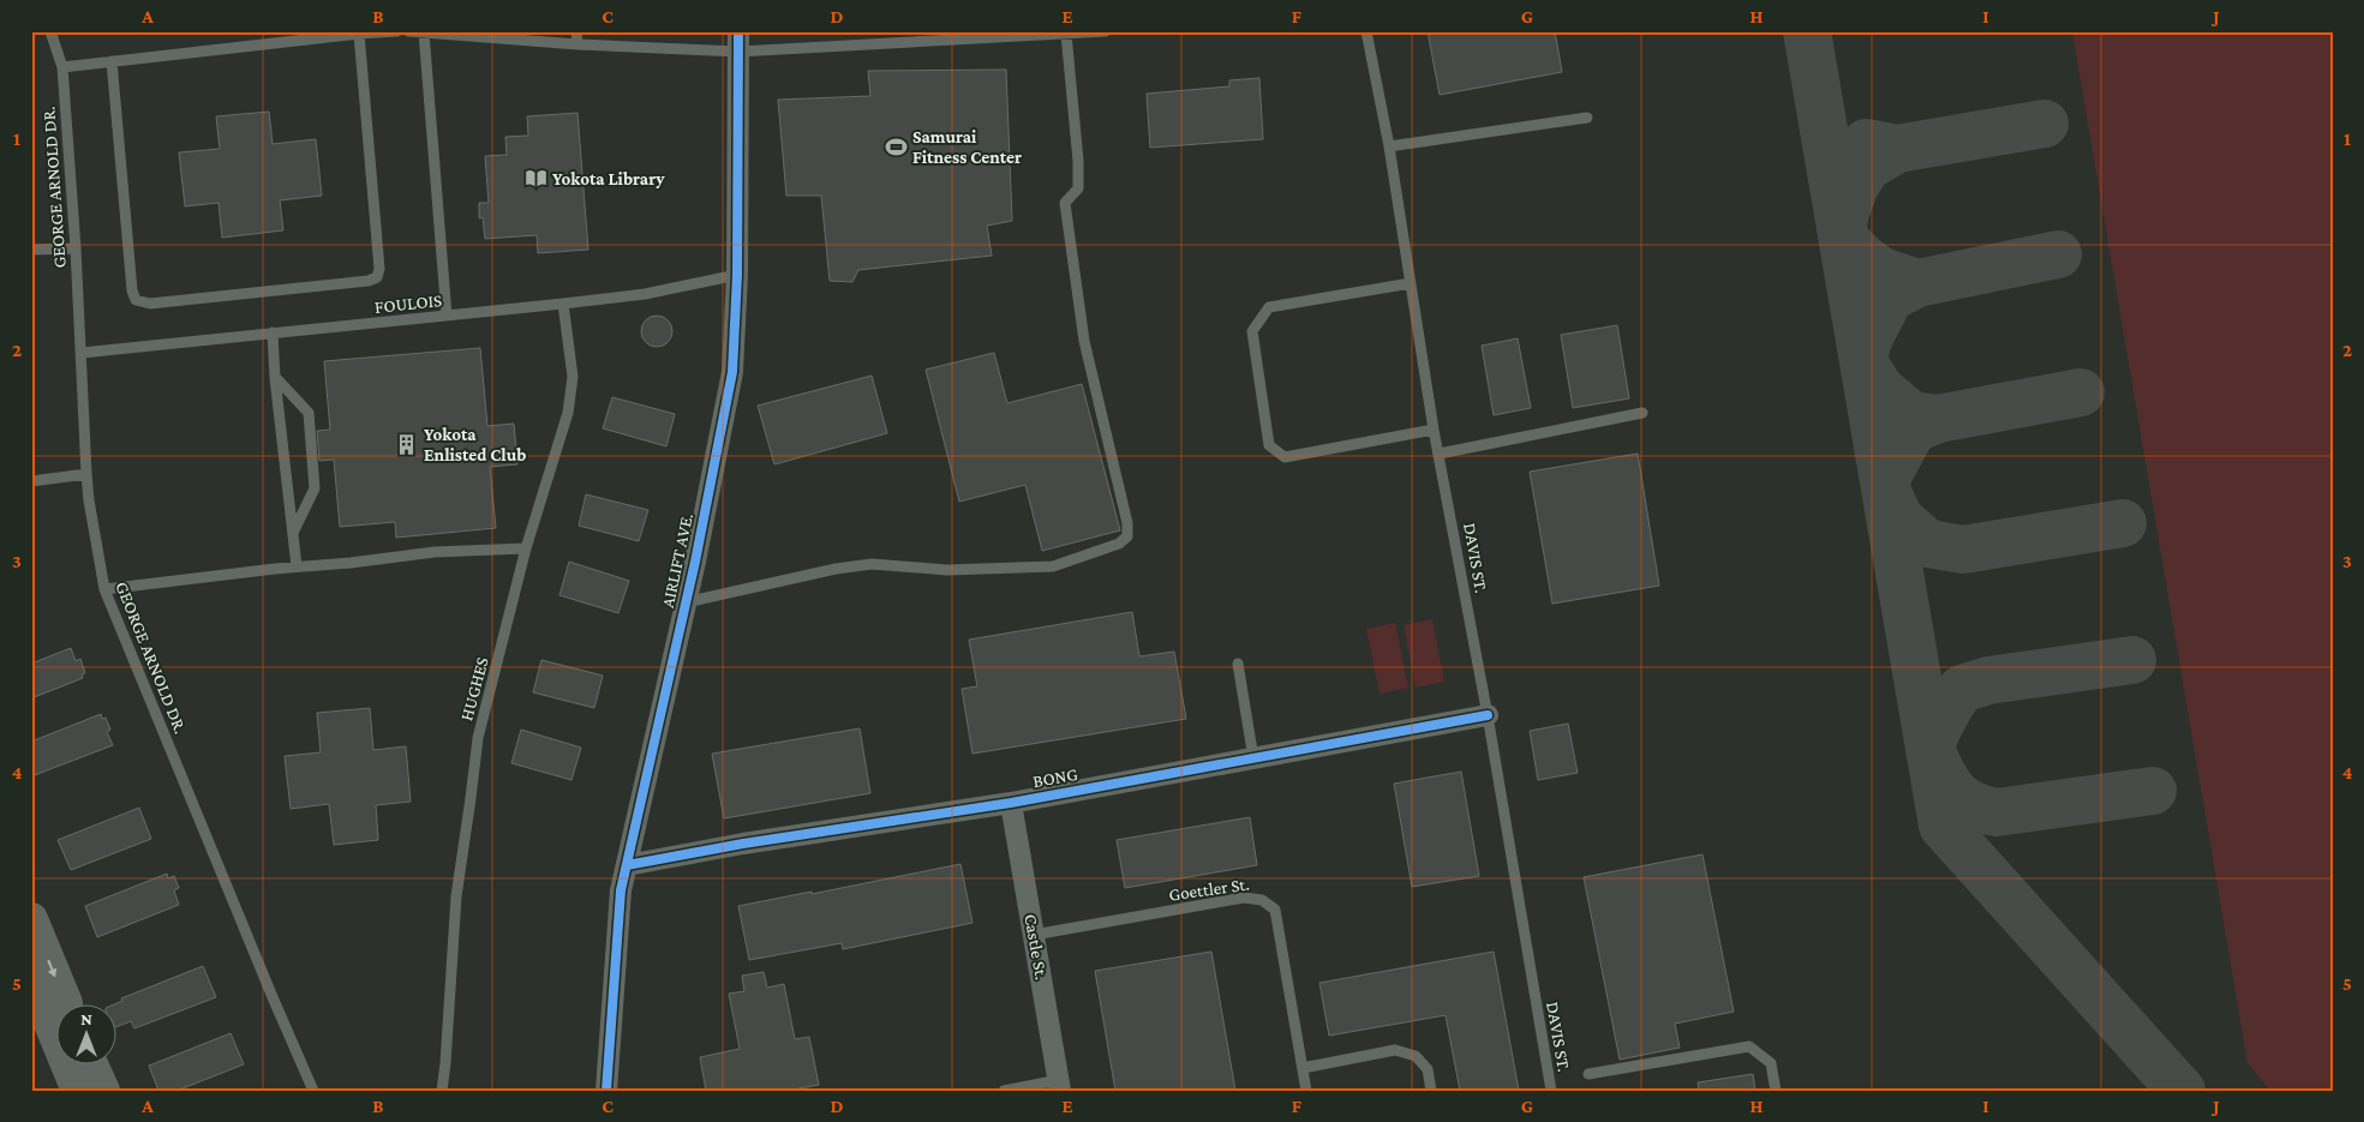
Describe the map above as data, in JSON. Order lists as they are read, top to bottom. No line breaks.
{"streets":{"street":["AIRLIFT AVE.","BONG","Castle St."],"lane":["GEORGE ARNOLD DR.","FOULOIS","DAVIS ST.","HUGHES","Goettler St."]},"crossings":[["GEORGE ARNOLD DR.","FOULOIS"],["FOULOIS","AIRLIFT AVE."],["FOULOIS","HUGHES"],["DAVIS ST.","BONG"],["AIRLIFT AVE.","BONG"],["BONG","Castle St."],["Goettler St.","Castle St."]],"places":{"sports":["Samurai Fitness Center"],"library":["Yokota Library"],"building":["Yokota Enlisted Club"]},"north":"top","grid":{"columns":["A","B","C","D","E","F","G","H","I","J"],"rows":["1","2","3","4","5"]}}
